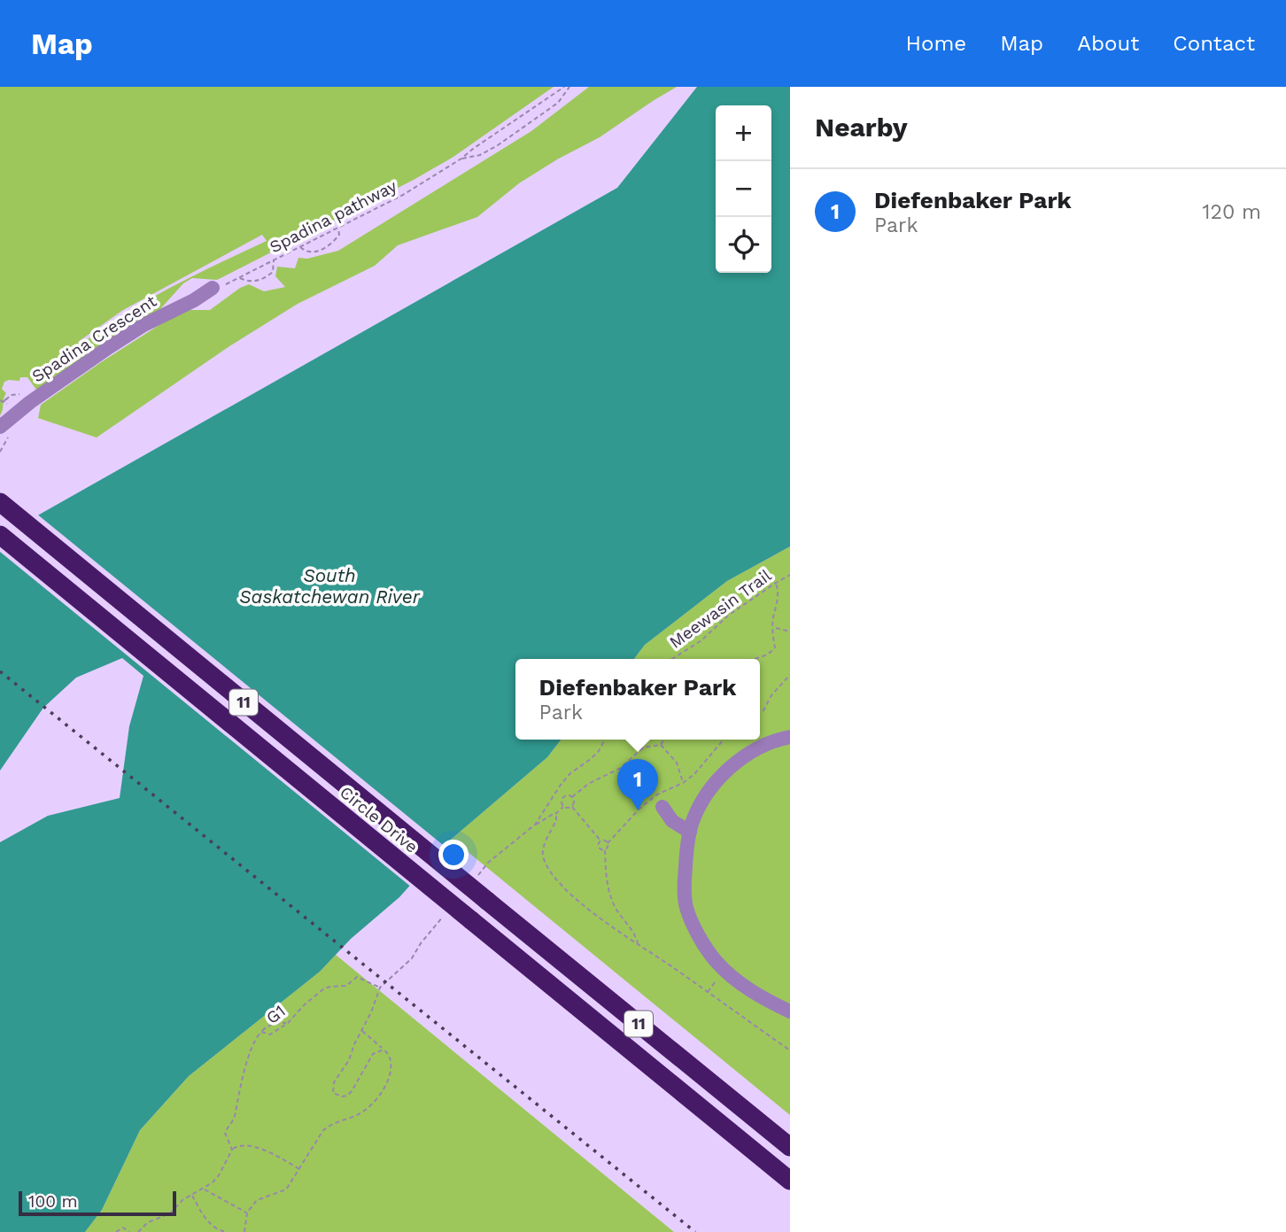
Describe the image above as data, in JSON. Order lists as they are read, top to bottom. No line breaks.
{"streets":{"highway":["11","Circle Drive"],"street":["Spadina Crescent"],"path":["Spadina pathway","Meewasin Trail","G1"]},"crossings":[["Spadina pathway","Spadina Crescent"]],"water":["South Saskatchewan River"],"scale_bar":"100 m","page":{"header":"Map","nav":["Home","Map","About","Contact"],"heading":"Nearby","map_buttons":["+","−"],"list":[{"mark":"1","name":"Diefenbaker Park","note":"Park","value":"120 m"}],"popup":["Diefenbaker Park","Park"],"pins":"1","scale":"100 m"}}
